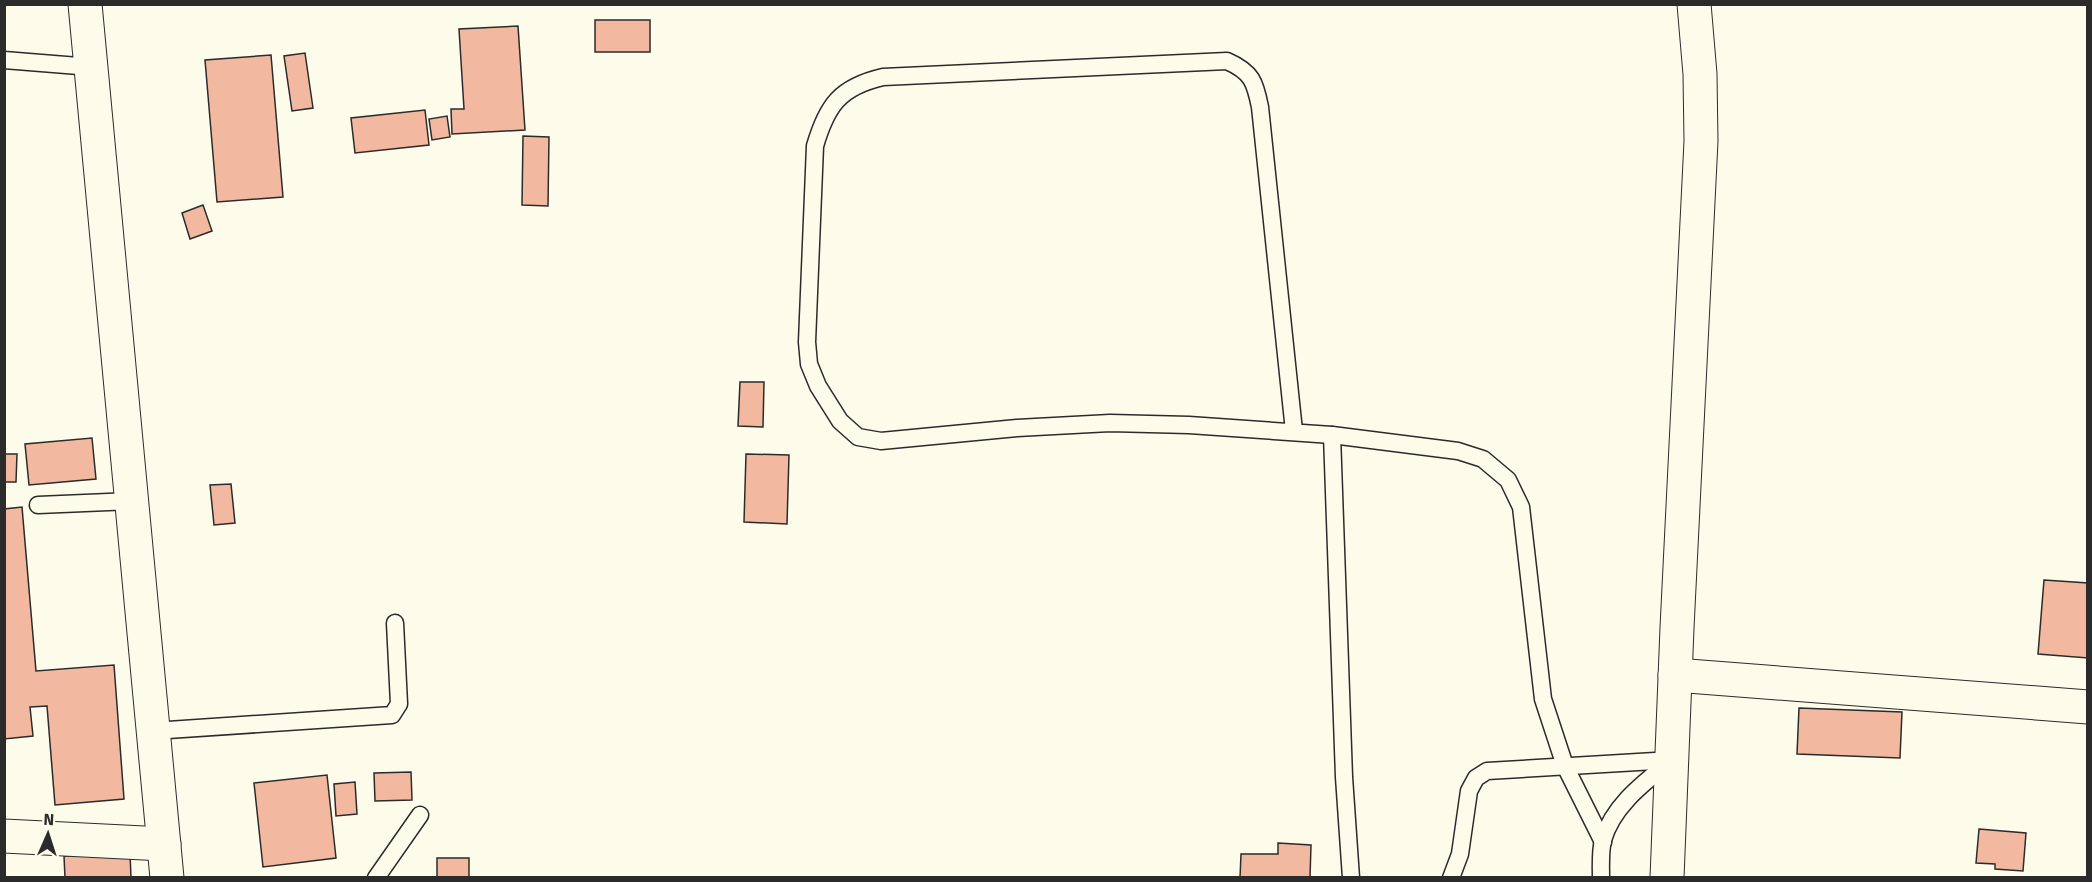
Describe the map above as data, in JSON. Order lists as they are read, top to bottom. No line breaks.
{"north":"top"}
